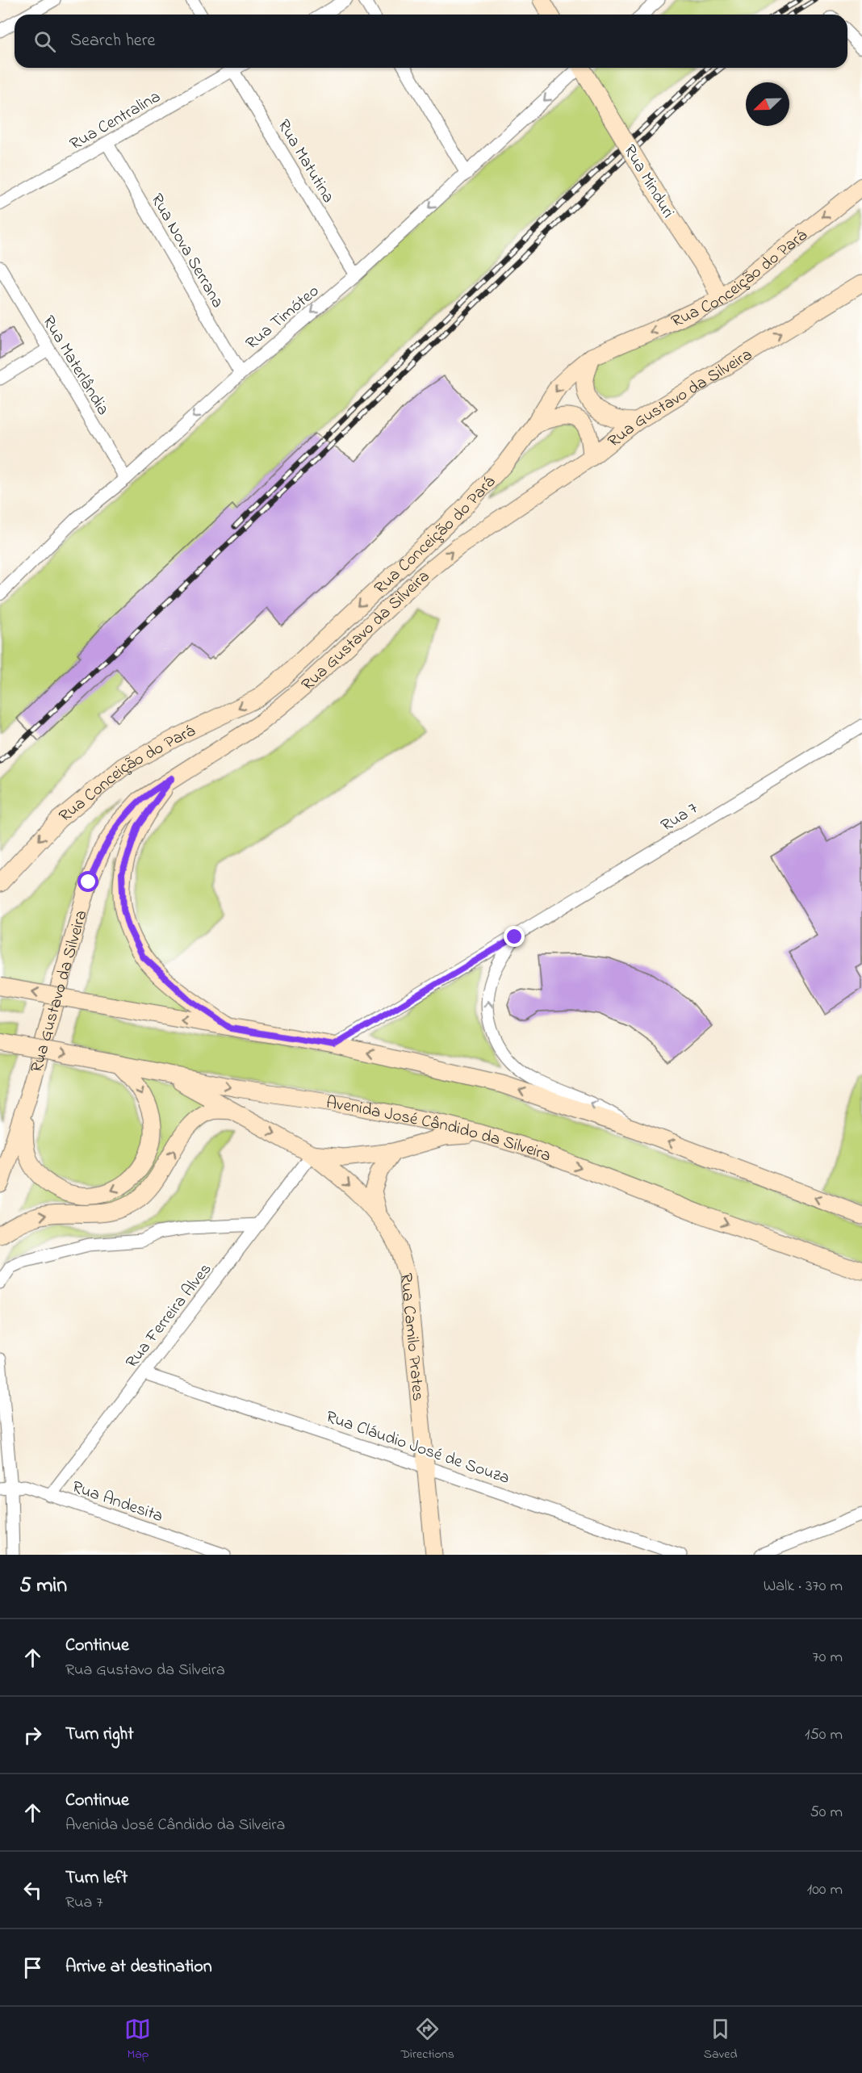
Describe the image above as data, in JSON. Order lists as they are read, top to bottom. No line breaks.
{"streets":{"main road":["Rua Minduri","Rua Conceição do Pará","Rua Gustavo da Silveira","Avenida José Cândido da Silveira","Rua Camilo Prates"],"street":["Rua Centralina","Rua Matutina","Rua Nova Serrana","Rua Timóteo","Rua Materlândia","Rua 7","Rua Ferreira Alves","Rua Cláudio José de Souza","Rua Andesita"]},"crossings":[["Rua Centralina","Rua Nova Serrana"],["Rua Matutina","Rua Timóteo"],["Rua Minduri","Rua Conceição do Pará"],["Rua Minduri","Rua Timóteo"],["Rua Nova Serrana","Rua Timóteo"],["Rua Timóteo","Rua Materlândia"],["Rua Ferreira Alves","Rua Camilo Prates"],["Rua Ferreira Alves","Rua Cláudio José de Souza"],["Rua Ferreira Alves","Rua Andesita"],["Rua Camilo Prates","Rua Cláudio José de Souza"]],"one_way":["Rua Conceição do Pará","Rua Timóteo","Rua Gustavo da Silveira"],"north":"bottom left","page":{"search":"Search here","heading":["5 min","Walk · 370 m"],"list":[["Continue","Rua Gustavo da Silveira","70 m"],["Turn right","150 m"],["Continue","Avenida José Cândido da Silveira","50 m"],["Turn left","Rua 7","100 m"],"Arrive at destination"],"nav":["Map","Directions","Saved"]}}
